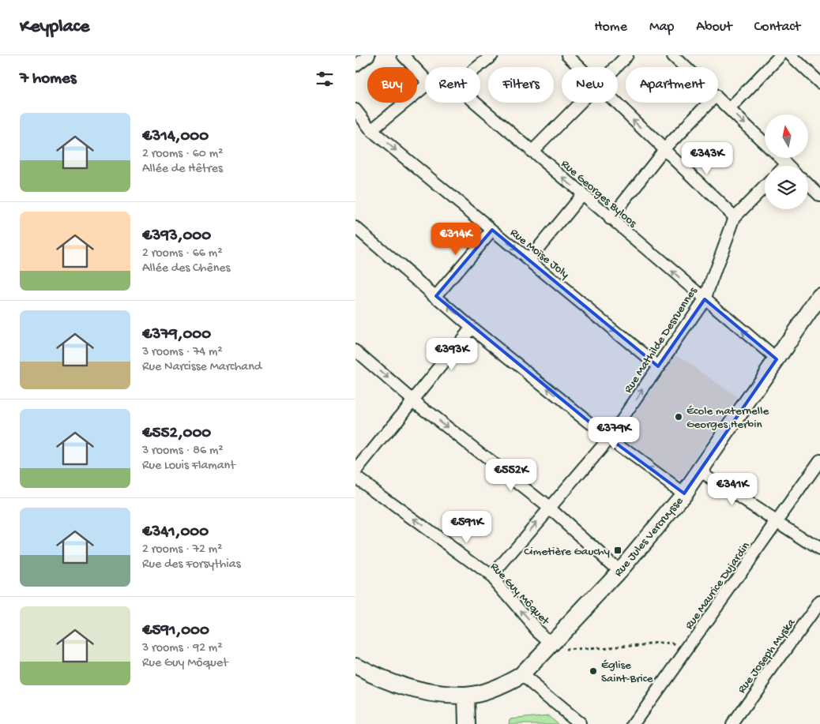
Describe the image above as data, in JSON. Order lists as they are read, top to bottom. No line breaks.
{"streets":{"main road":["Rue Jules Vercruysse"],"street":["Rue Georges Byloos","Rue Moïse Joly","Rue Mathilde Desruennes","Rue Maurice Dujardin","Rue Guy Môquet","Rue Joseph Myska"]},"crossings":[["Rue Georges Byloos","Rue Mathilde Desruennes"],["Rue Georges Byloos","Rue Jules Vercruysse"],["Rue Moïse Joly","Rue Mathilde Desruennes"],["Rue Mathilde Desruennes","Rue Guy Môquet"],["Rue Jules Vercruysse","Rue Guy Môquet"]],"one_way":["Rue Mathilde Desruennes"],"places":{"other":["École maternelle Georges Herbin","Église Saint-Brice"],"transit":["Cimetière Gauchy"]},"north":"top","page":{"header":"Keyplace","nav":["Home","Map","About","Contact"],"heading":"7 homes","chip":["Buy","Rent","Filters","New","Apartment"],"list":[{"name":"€314,000","note":"2 rooms · 60 m² · Allée de Hêtres"},{"name":"€393,000","note":"2 rooms · 66 m² · Allée des Chênes"},{"name":"€379,000","note":"3 rooms · 74 m² · Rue Narcisse Marchand"},{"name":"€552,000","note":"3 rooms · 86 m² · Rue Louis Flamant"},{"name":"€341,000","note":"2 rooms · 72 m² · Rue des Forsythias"},{"name":"€591,000","note":"3 rooms · 92 m² · Rue Guy Môquet"}],"price":["€343K","€314K","€393K","€379K","€552K","€341K","€591K"]}}
